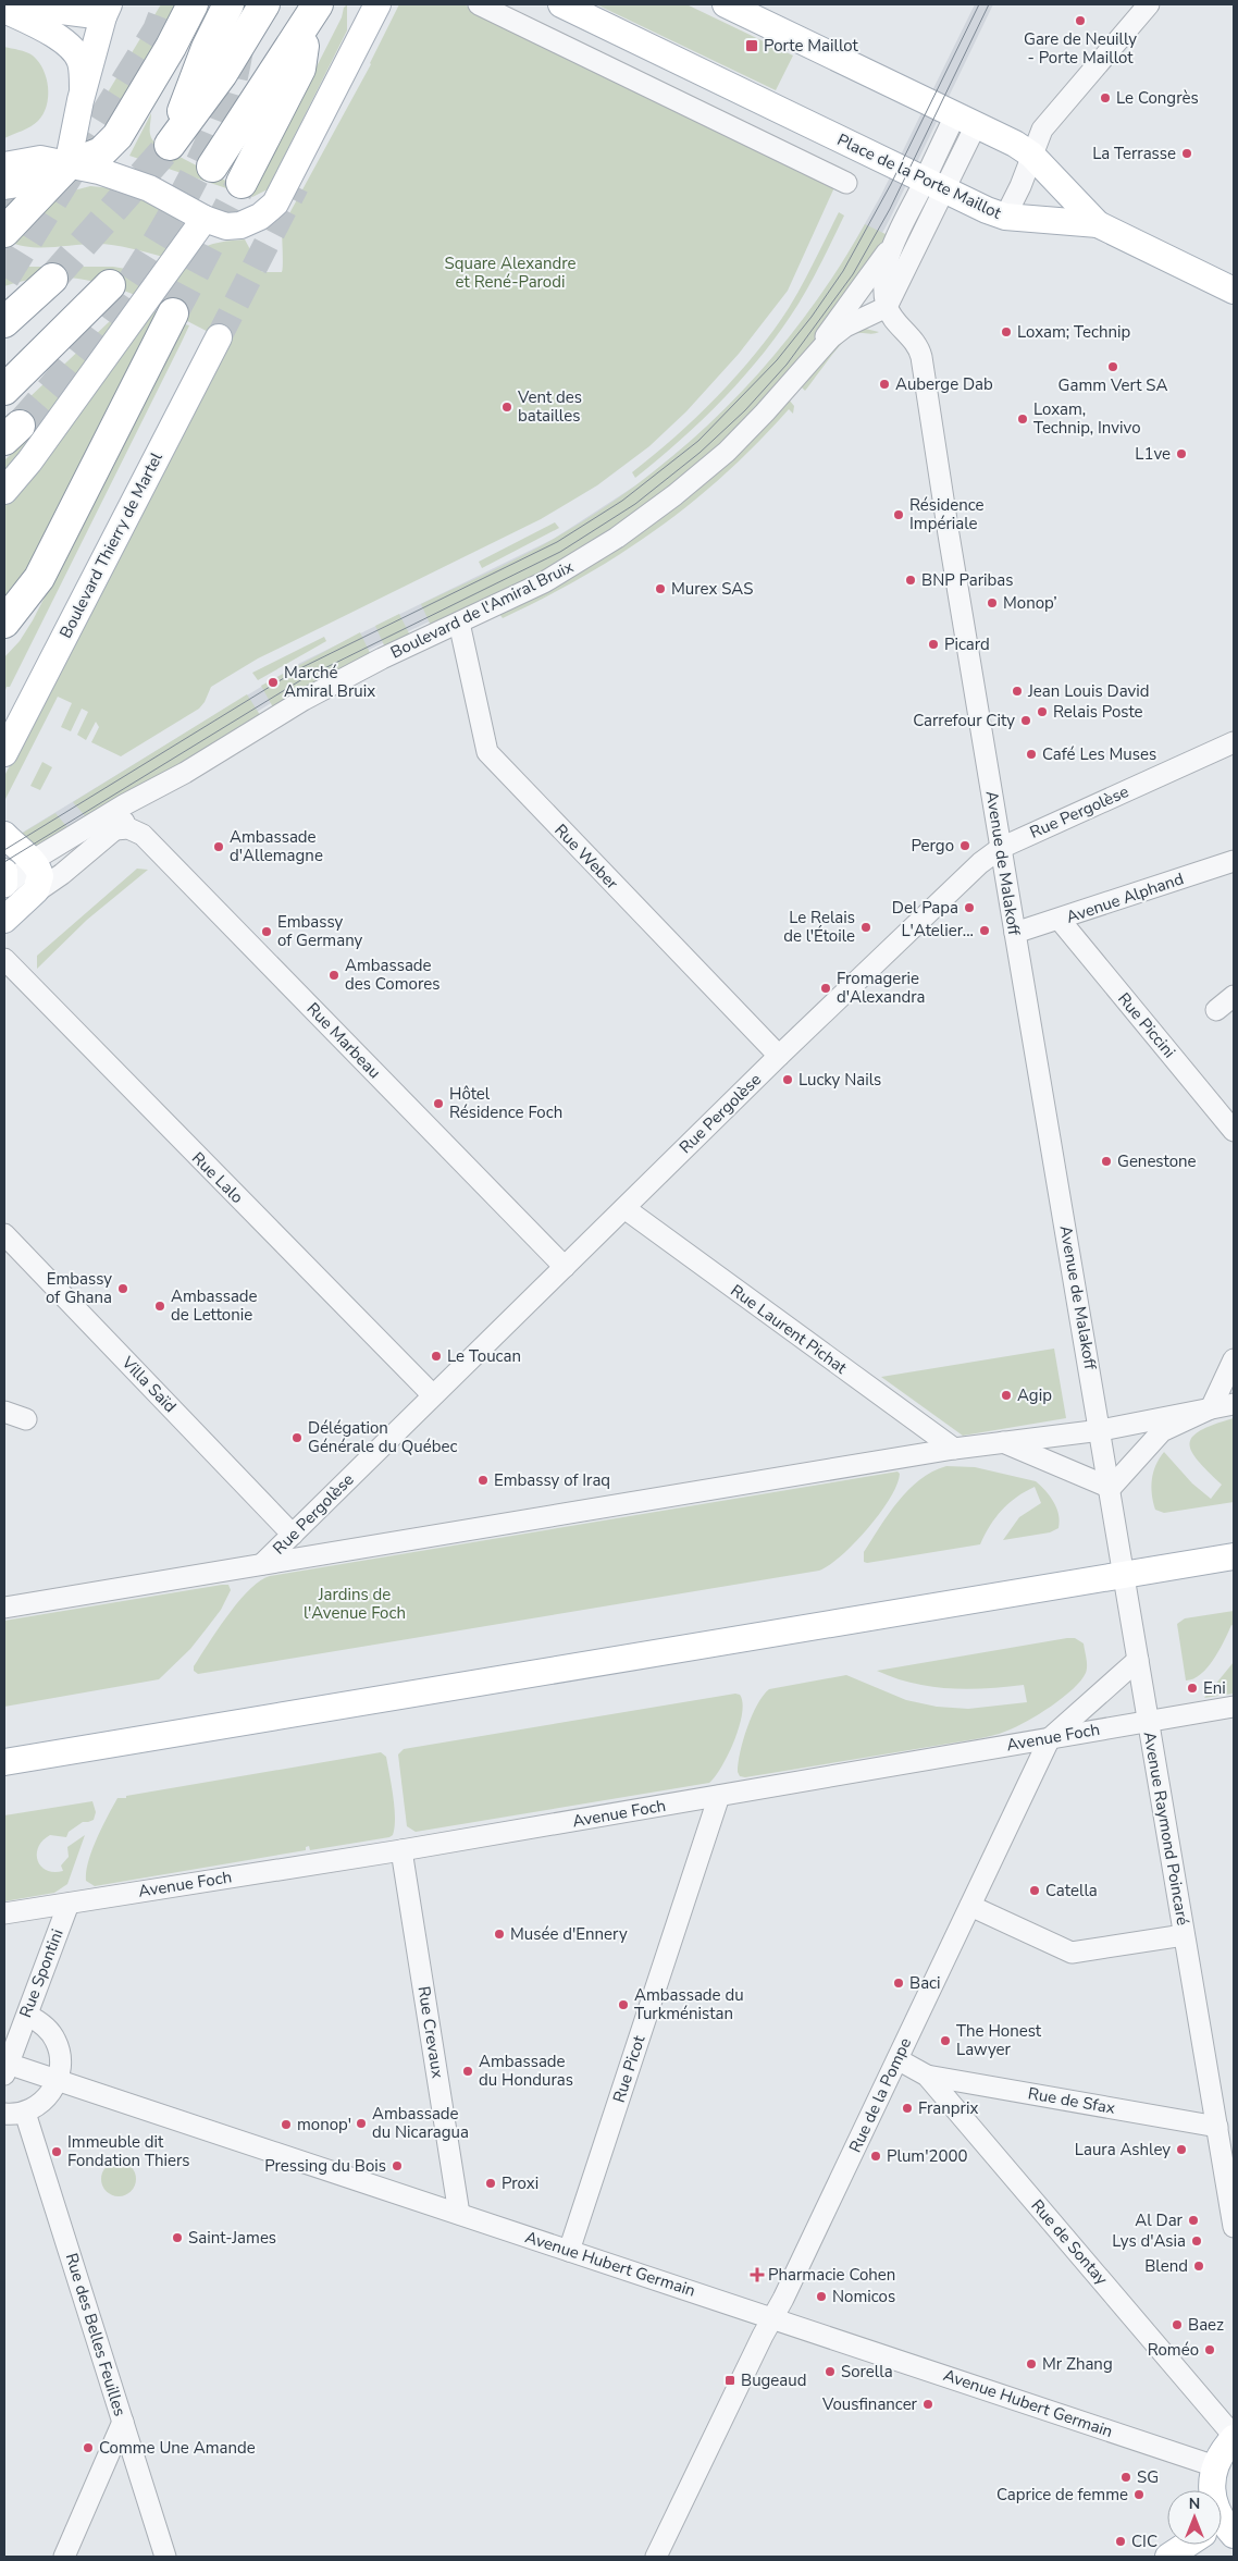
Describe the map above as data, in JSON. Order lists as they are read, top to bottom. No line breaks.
{"streets":{"main road":["Place de la Porte Maillot","Boulevard Thierry de Martel","Boulevard de l'Amiral Bruix"],"street":["Rue Pergolèse","Rue Weber","Avenue de Malakoff","Avenue Alphand","Rue Piccini","Rue Marbeau","Rue Lalo","Rue Laurent Pichat","Villa Saïd","Avenue Foch","Avenue Raymond Poincaré","Rue Spontini","Rue Crevaux","Rue Picot","Rue de la Pompe","Rue de Sfax","Rue de Sontay","Avenue Hubert Germain","Rue des Belles Feuilles"]},"crossings":[["Place de la Porte Maillot","Boulevard de l'Amiral Bruix"],["Boulevard de l'Amiral Bruix","Rue Weber"],["Boulevard de l'Amiral Bruix","Avenue de Malakoff"],["Boulevard de l'Amiral Bruix","Rue Marbeau"],["Rue Pergolèse","Rue Weber"],["Rue Pergolèse","Avenue de Malakoff"],["Rue Pergolèse","Rue Marbeau"],["Rue Pergolèse","Rue Lalo"],["Rue Pergolèse","Rue Laurent Pichat"],["Rue Pergolèse","Villa Saïd"],["Avenue de Malakoff","Avenue Alphand"],["Avenue de Malakoff","Avenue Raymond Poincaré"],["Avenue Alphand","Rue Piccini"],["Avenue Foch","Avenue Raymond Poincaré"],["Avenue Foch","Rue Spontini"],["Avenue Foch","Rue Crevaux"],["Avenue Foch","Rue Picot"],["Avenue Foch","Rue de la Pompe"],["Avenue Raymond Poincaré","Rue de la Pompe"],["Avenue Raymond Poincaré","Rue de Sfax"],["Rue Spontini","Avenue Hubert Germain"],["Rue Crevaux","Avenue Hubert Germain"],["Rue Picot","Avenue Hubert Germain"],["Rue de la Pompe","Rue de Sontay"],["Rue de la Pompe","Avenue Hubert Germain"],["Rue de Sfax","Rue de Sontay"]],"parks":["Square Alexandre et René-Parodi","Jardins de l'Avenue Foch"],"places":{"other":["Gare de Neuilly - Porte Maillot","Le Congrès","La Terrasse","Loxam; Technip","Gamm Vert SA","Auberge Dab","Vent des batailles","Loxam, Technip, Invivo","L1ve","Résidence Impériale","BNP Paribas","Murex SAS","Monop’","Picard","Marché Amiral Bruix","Jean Louis David","Relais Poste","Carrefour City","Café Les Muses","Pergo","Ambassade d'Allemagne","Del Papa","Le Relais de l'Étoile","L'Atelier...","Embassy of Germany","Ambassade des Comores","Fromagerie d'Alexandra","Lucky Nails","Hôtel Résidence Foch","Genestone","Embassy of Ghana","Ambassade de Lettonie","Le Toucan","Agip","Délégation Générale du Québec","Embassy of Iraq","Eni","Catella","Musée d'Ennery","Baci","Ambassade du Turkménistan","The Honest Lawyer","Ambassade du Honduras","Franprix","Ambassade du Nicaragua","monop'","Laura Ashley","Immeuble dit Fondation Thiers","Plum'2000","Pressing du Bois","Proxi","Al Dar","Saint-James","Lys d'Asia","Blend","Nomicos","Baez","Roméo","Mr Zhang","Sorella","Vousfinancer","Comme Une Amande","SG","Caprice de femme","CIC"],"transit":["Porte Maillot","Bugeaud"],"health":["Pharmacie Cohen"]},"north":"top"}
